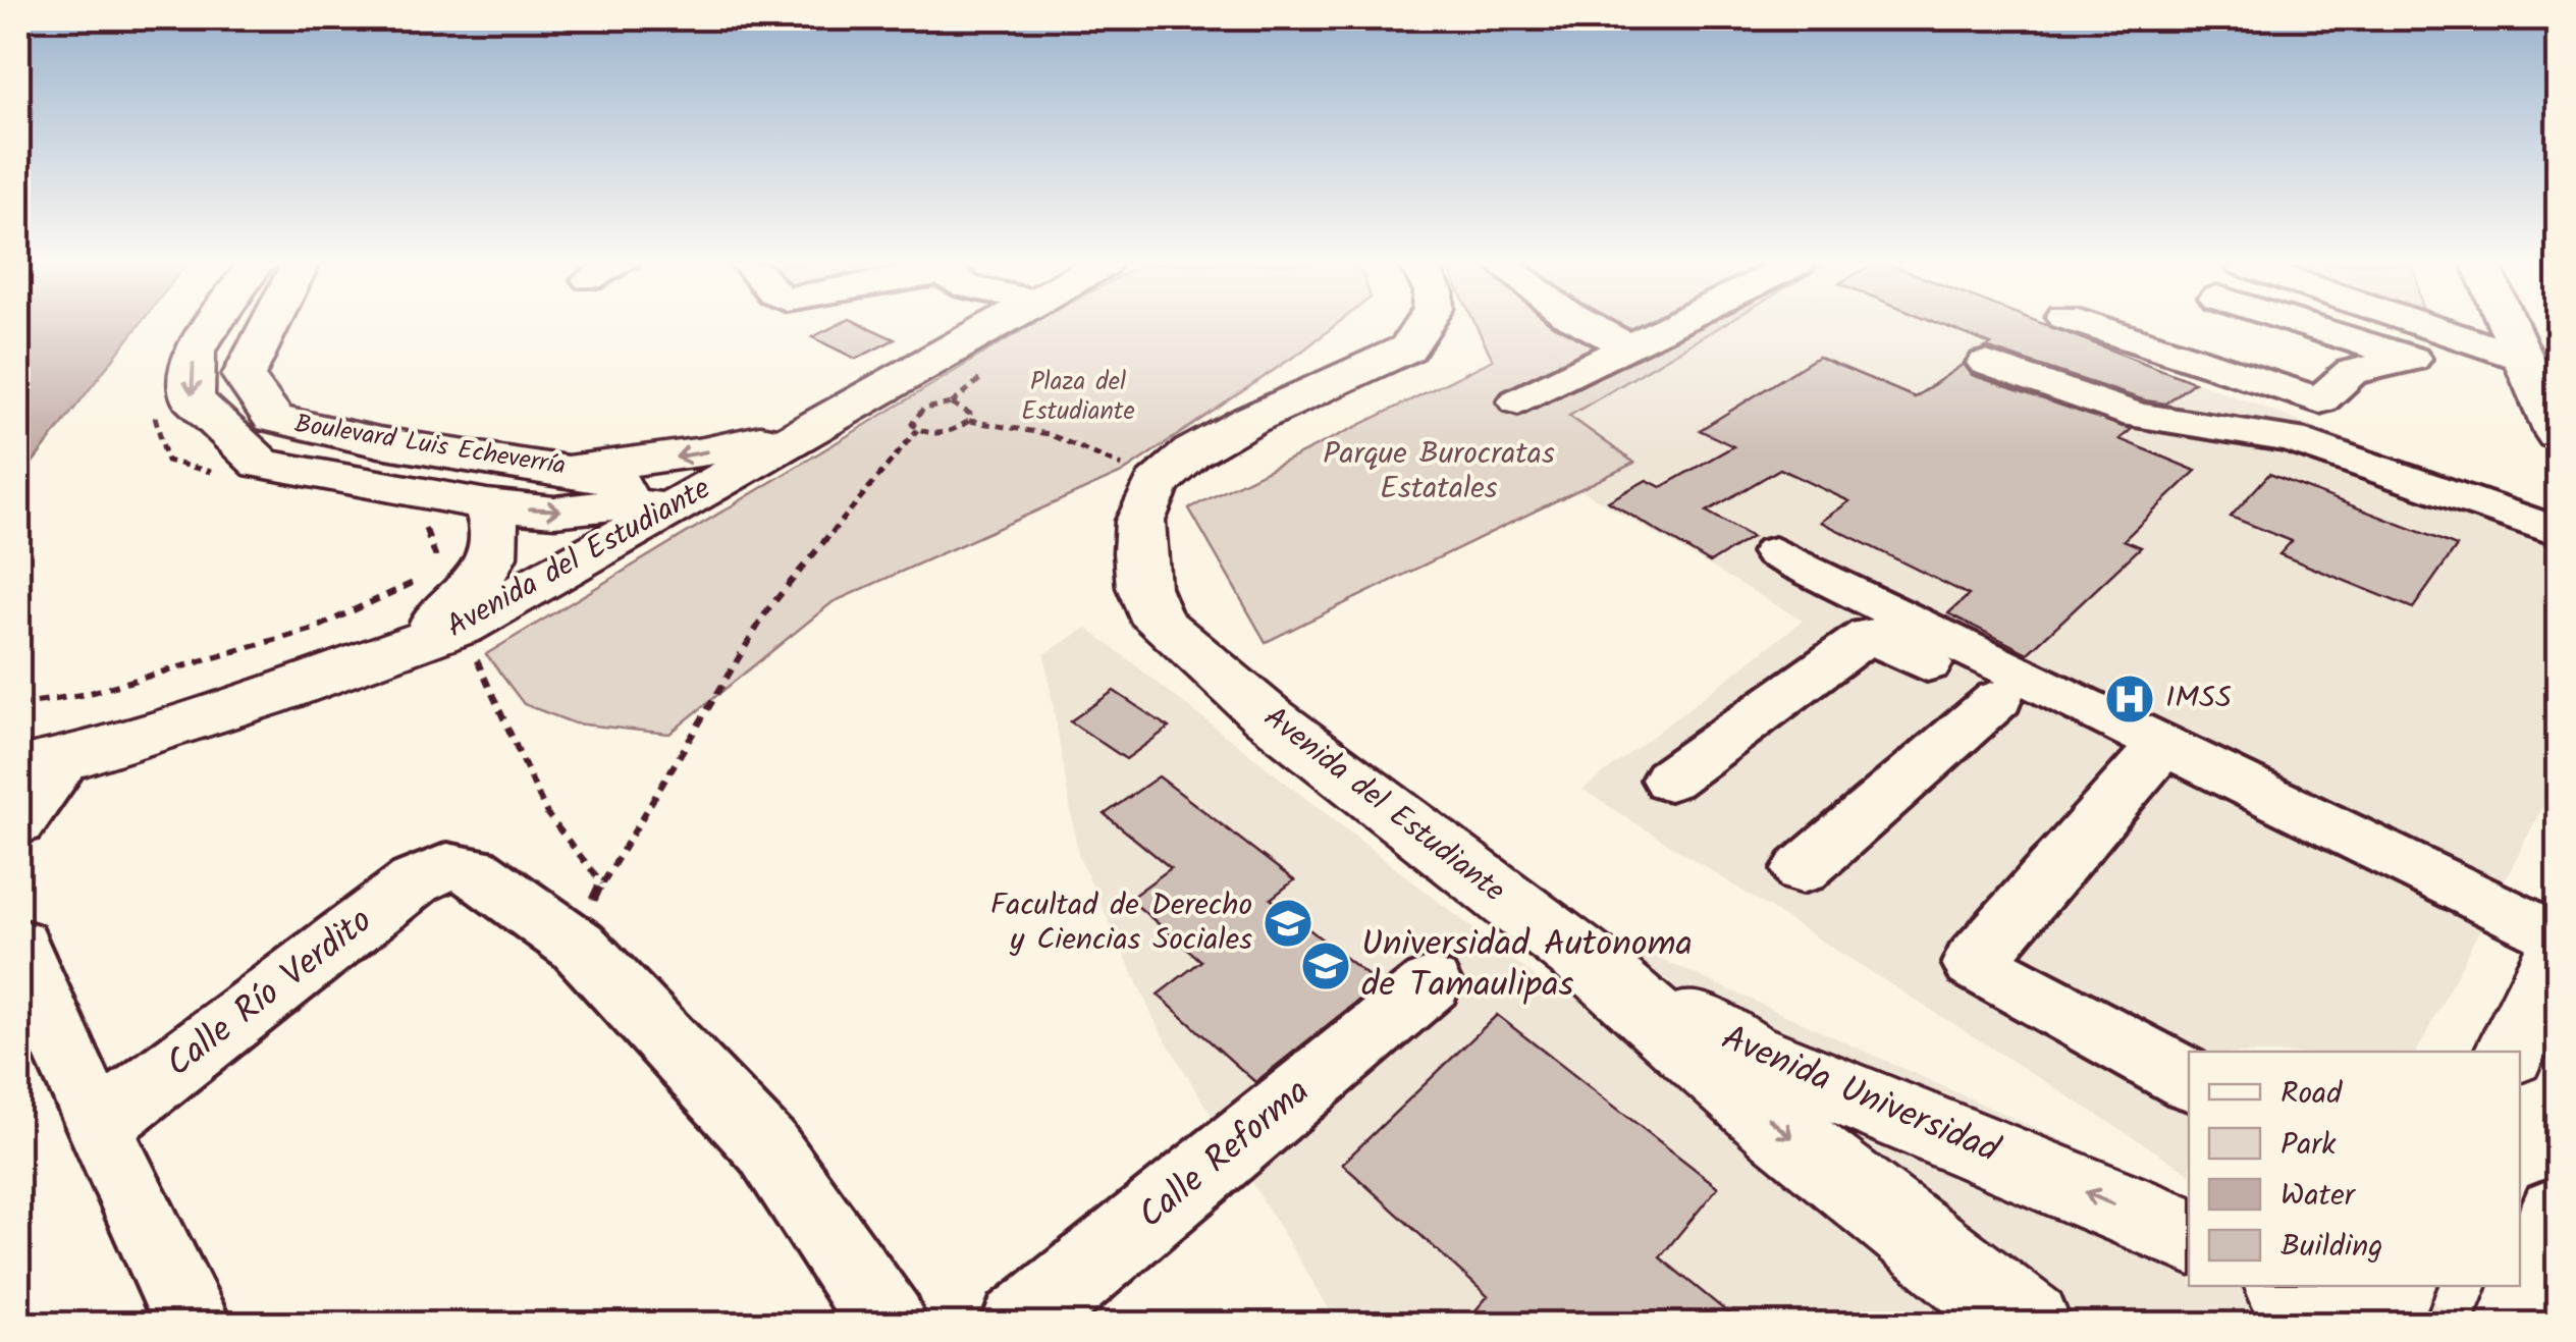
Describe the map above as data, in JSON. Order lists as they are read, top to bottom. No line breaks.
{"streets":{"main road":["Boulevard Luis Echeverría","Avenida del Estudiante","Avenida Universidad"],"street":["Calle Río Verdito","Calle Reforma"]},"crossings":[["Boulevard Luis Echeverría","Avenida del Estudiante"],["Avenida del Estudiante","Avenida Universidad"]],"one_way":["Boulevard Luis Echeverría"],"parks":["Plaza del Estudiante","Parque Burocratas Estatales"],"places":{"hospital":["IMSS"],"school or university":["Facultad de Derecho y Ciencias Sociales","Universidad Autonoma de Tamaulipas"]},"legend":["Road","Park","Water","Building"]}
